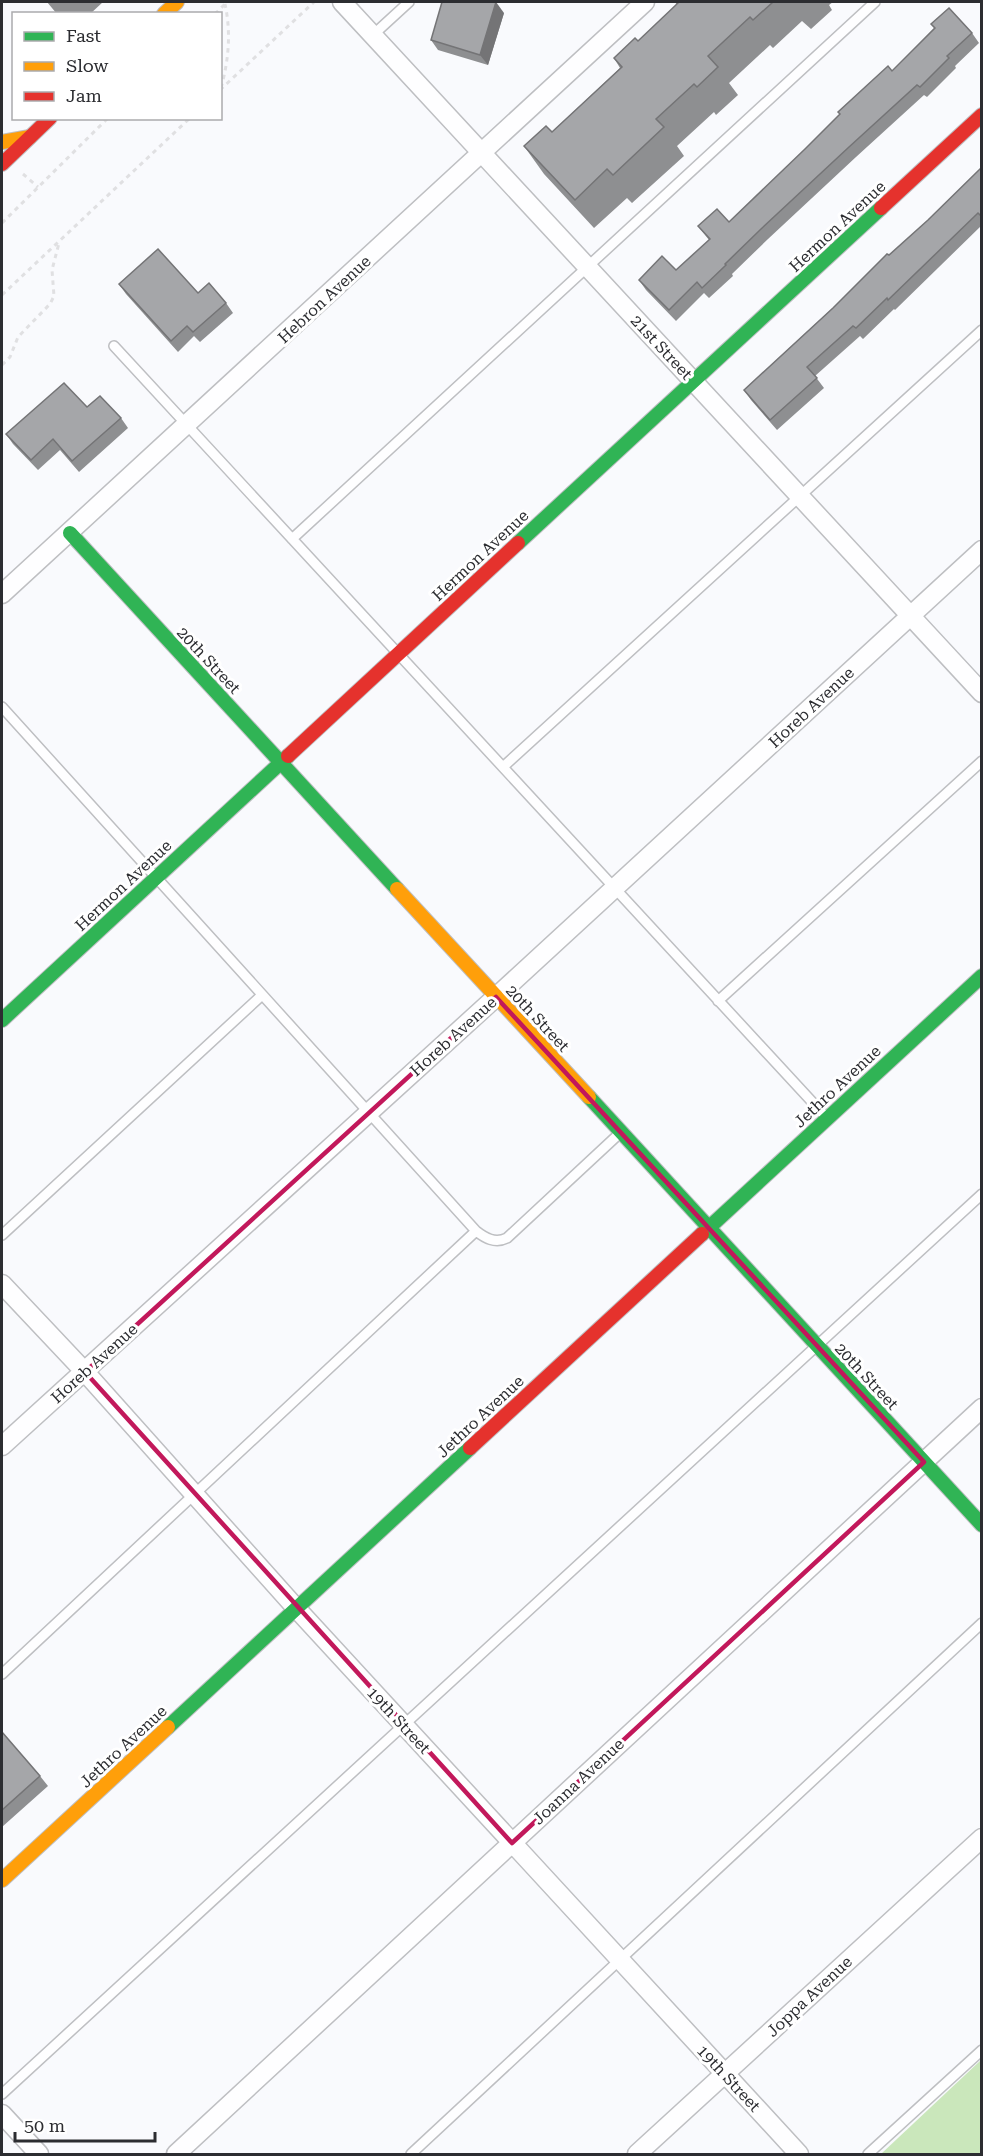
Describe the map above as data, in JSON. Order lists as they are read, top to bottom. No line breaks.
{"streets":{"street":["Hermon Avenue","Hebron Avenue","21st Street","20th Street","Horeb Avenue","Jethro Avenue","19th Street","Joanna Avenue","Joppa Avenue"]},"crossings":[["Hermon Avenue","21st Street"],["Hermon Avenue","20th Street"],["Hebron Avenue","21st Street"],["Hebron Avenue","20th Street"],["21st Street","Horeb Avenue"],["20th Street","Horeb Avenue"],["20th Street","Jethro Avenue"],["20th Street","Joanna Avenue"],["Horeb Avenue","19th Street"],["Jethro Avenue","19th Street"],["19th Street","Joanna Avenue"],["19th Street","Joppa Avenue"]],"legend":["Fast","Slow","Jam"],"scale_bar":"50 m"}
